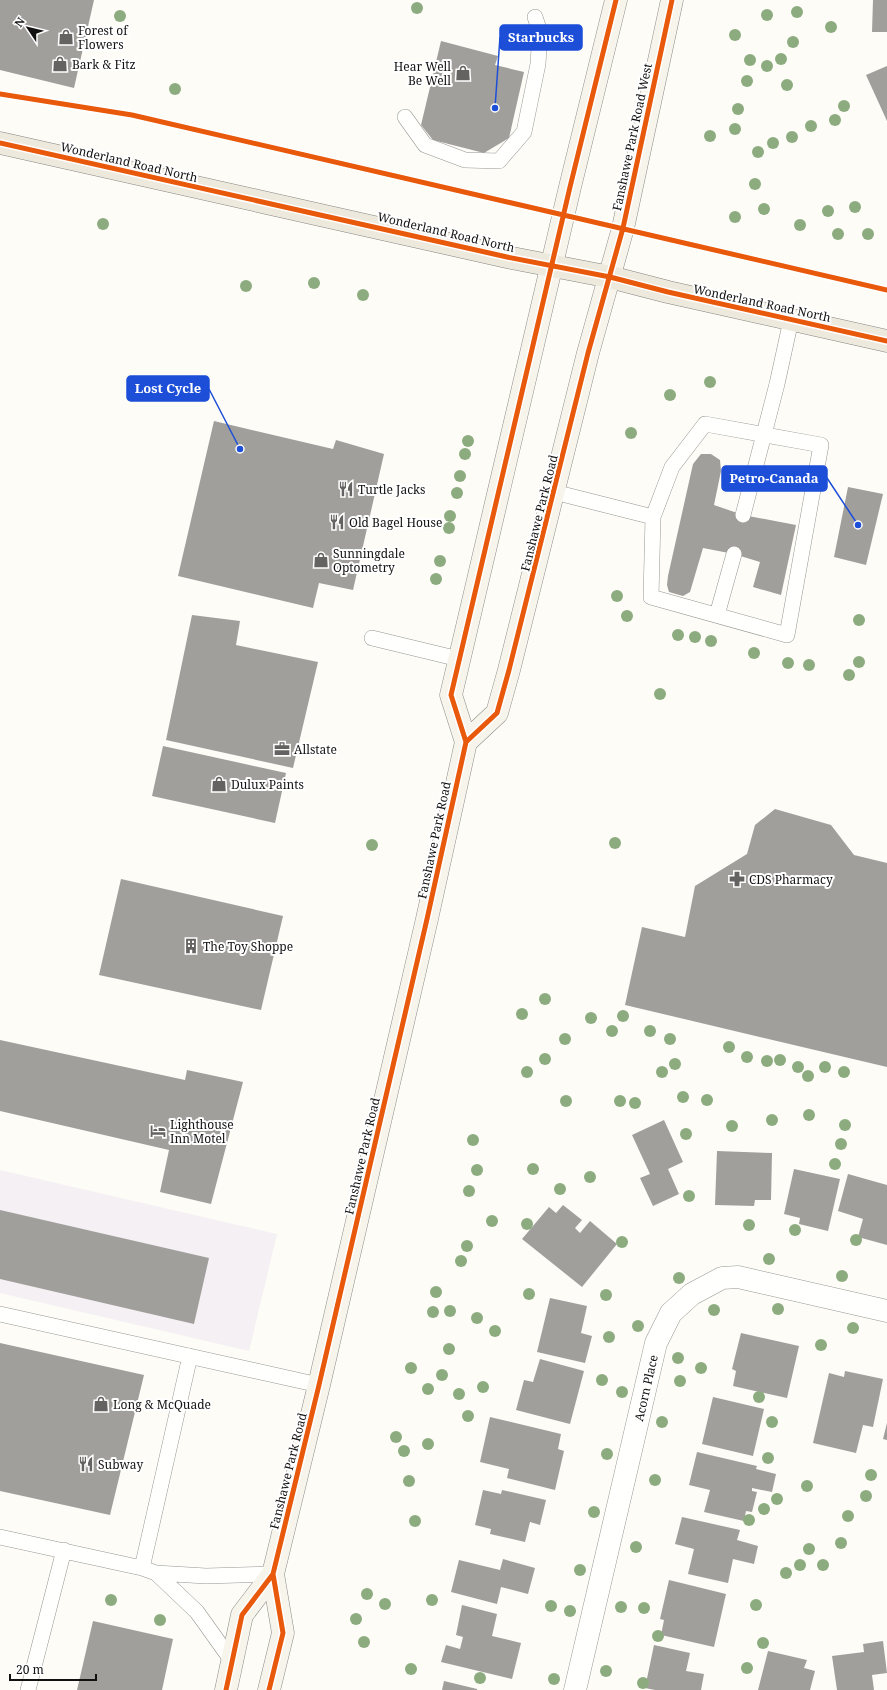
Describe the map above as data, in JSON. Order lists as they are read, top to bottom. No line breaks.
{"streets":{"main road":["Fanshawe Park Road West","Wonderland Road North","Fanshawe Park Road"],"street":["Acorn Place"]},"crossings":[["Fanshawe Park Road West","Wonderland Road North"],["Fanshawe Park Road West","Fanshawe Park Road"],["Wonderland Road North","Fanshawe Park Road"]],"places":{"shop":["Forest of Flowers","Bark & Fitz","Hear Well Be Well","Sunningdale Optometry","Dulux Paints","Long & McQuade"],"other":["Starbucks","Lost Cycle","Petro-Canada"],"restaurant":["Turtle Jacks","Old Bagel House","Subway"],"office":["Allstate"],"pharmacy":["CDS Pharmacy"],"building":["The Toy Shoppe"],"hotel":["Lighthouse Inn Motel"]},"scale_bar":"20 m","north":"top left"}
